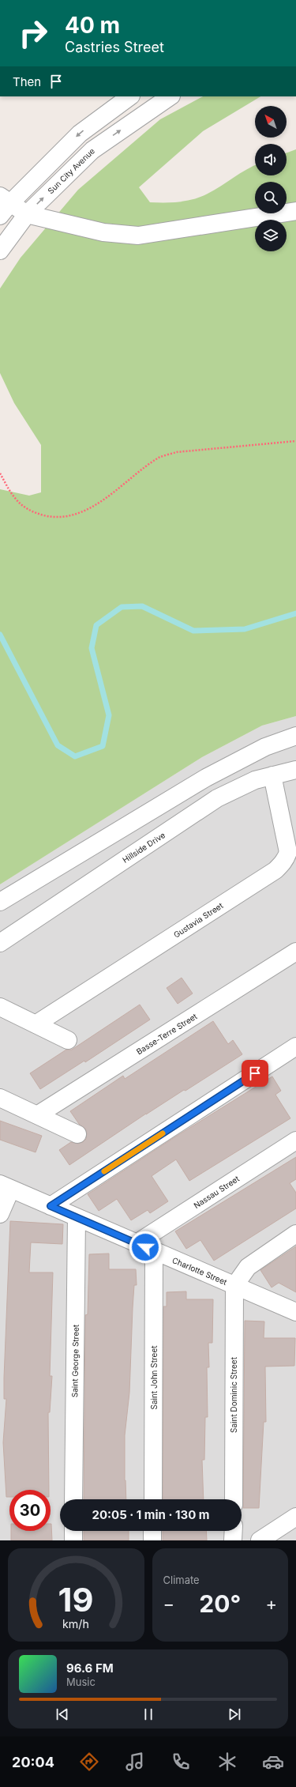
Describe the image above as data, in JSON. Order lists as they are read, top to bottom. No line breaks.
{"streets":{"street":["Sun City Avenue","Hillside Drive","Gustavia Street","Basse-Terre Street","Nassau Street","Charlotte Street","Saint George Street","Saint John Street","Saint Dominic Street"]},"crossings":[["Hillside Drive","Gustavia Street"],["Nassau Street","Charlotte Street"],["Charlotte Street","Saint George Street"],["Charlotte Street","Saint John Street"],["Charlotte Street","Saint Dominic Street"]],"north":"top left","page":{"turn":["40 m","Castries Street"],"then":"Then","limit":"30","trip":"20:05 · 1 min · 130 m","tile":"Climate","heat":["−","20°","+"],"song":["96.6 FM","Music"],"tabs":"20:04","gauge":["19","km/h"]}}
